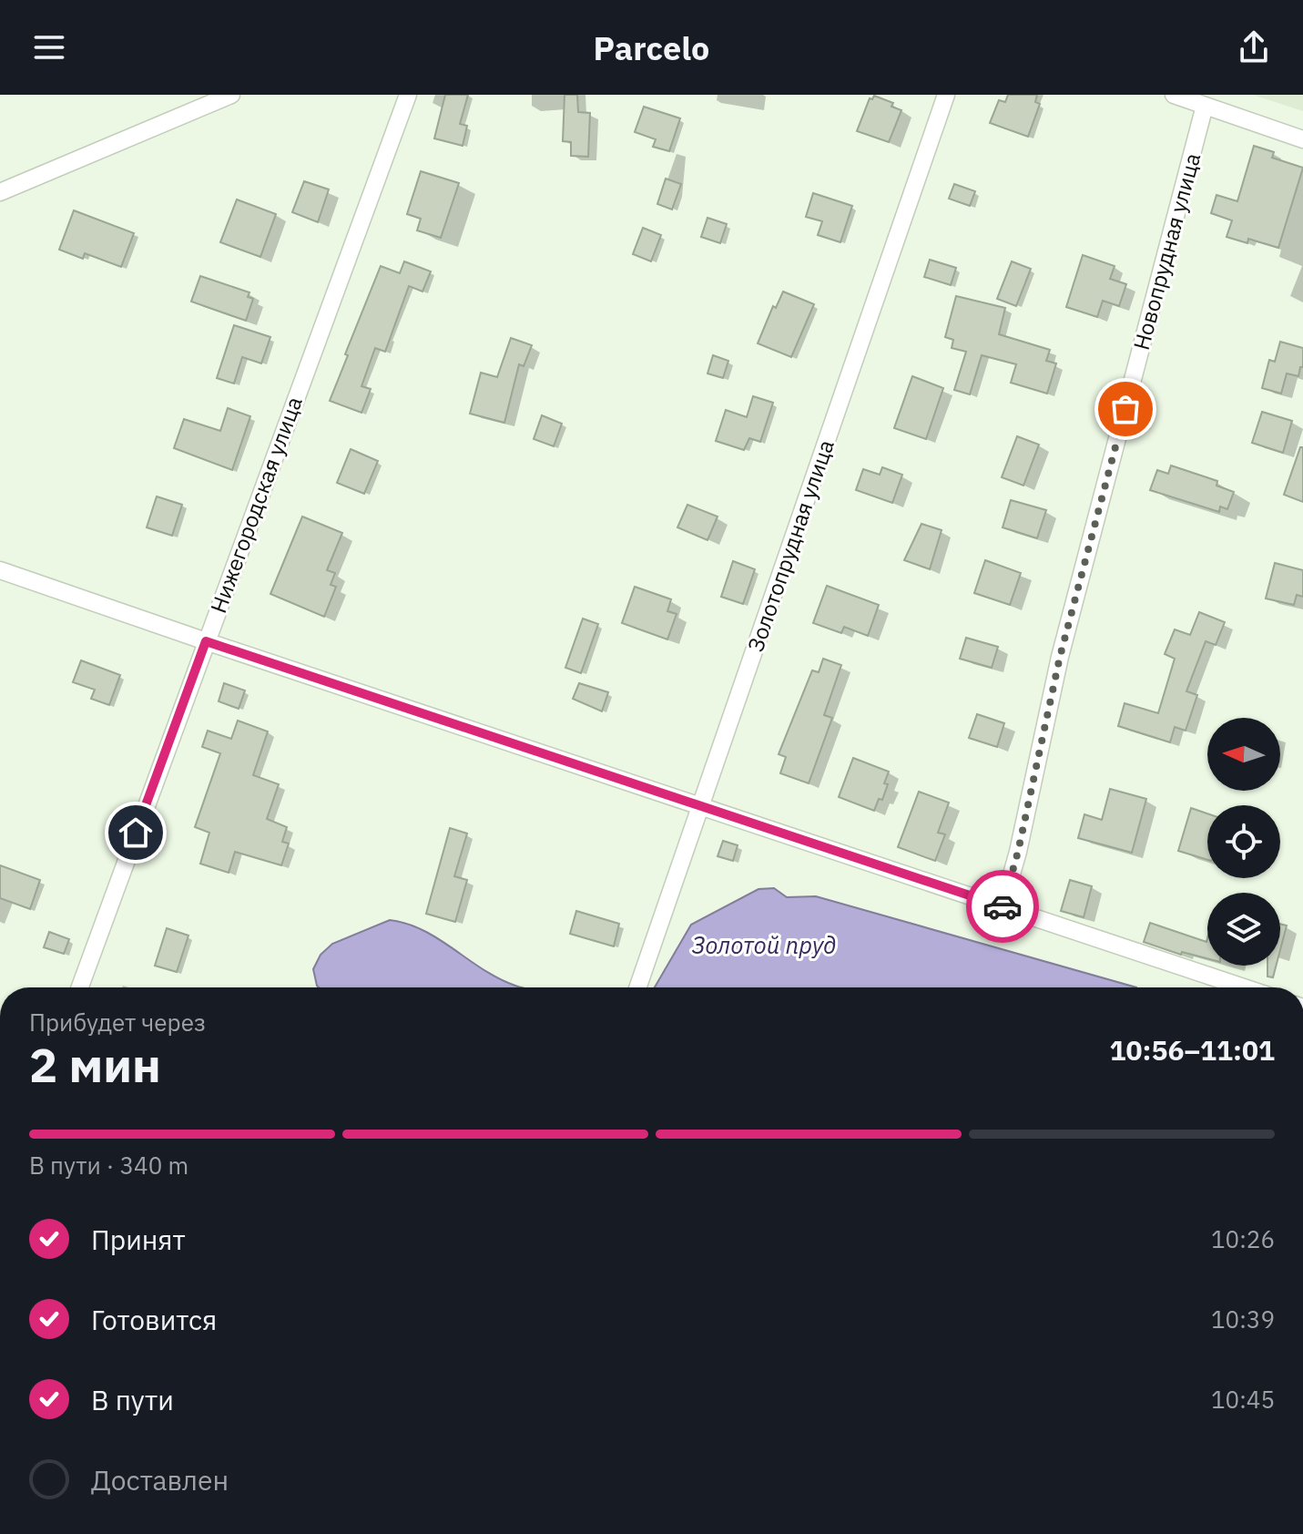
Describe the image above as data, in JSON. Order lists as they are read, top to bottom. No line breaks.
{"streets":{"street":["Новопрудная улица","Нижегородская улица","Золотопрудная улица"]},"water":["Золотой пруд"],"north":"left","page":{"header":"Parcelo","heading":["2 мин","Прибудет через","10:56–11:01"],"bar":"В пути · 340 m","list":[["Принят","10:26"],["Готовится","10:39"],["В пути","10:45"],"Доставлен"]}}
